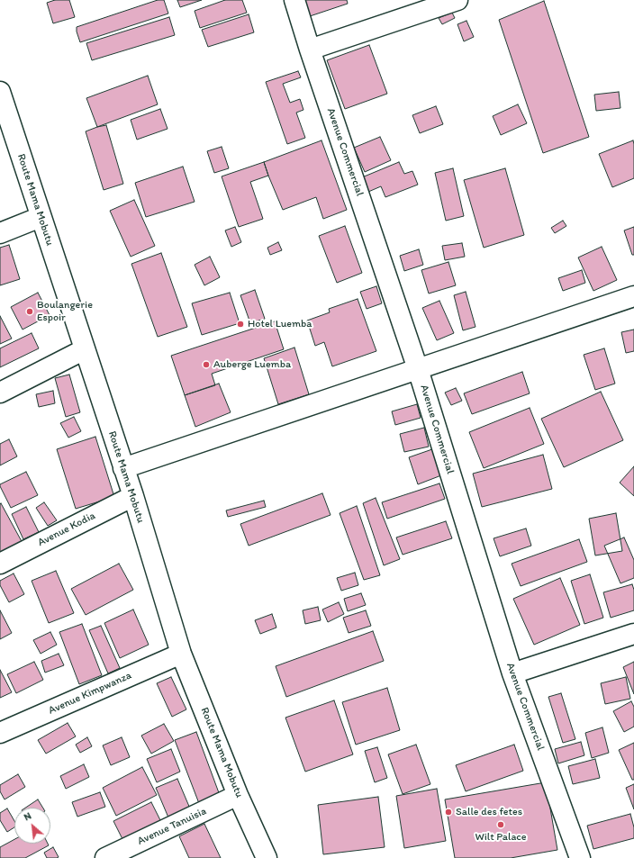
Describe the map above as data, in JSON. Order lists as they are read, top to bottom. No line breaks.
{"streets":{"street":["Avenue Commercial","Route Mama Mobutu","Avenue Kodia","Avenue Kimpwanza","Avenue Tanuisia"]},"crossings":[["Route Mama Mobutu","Avenue Kodia"],["Route Mama Mobutu","Avenue Kimpwanza"],["Route Mama Mobutu","Avenue Tanuisia"]],"places":["Boulangerie Espoir","Hotel Luemba","Auberge Luemba","Salle des fetes","Wilt Palace"],"north":"top left"}
